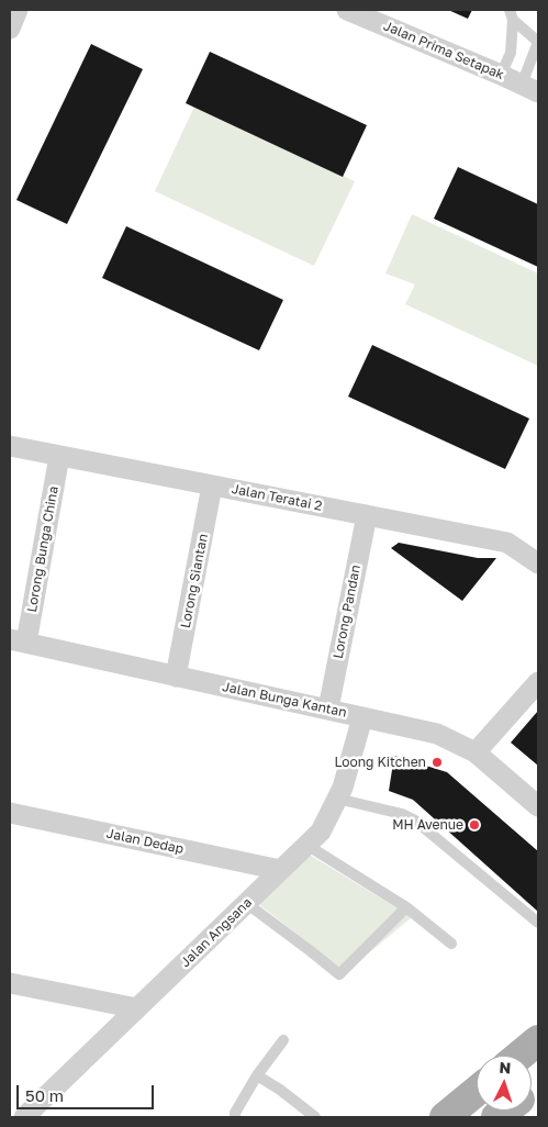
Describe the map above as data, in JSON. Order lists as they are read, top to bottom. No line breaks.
{"streets":{"street":["Jalan Prima Setapak","Jalan Teratai 2","Lorong Bunga China","Lorong Siantan","Lorong Pandan","Jalan Bunga Kantan","Jalan Dedap","Jalan Angsana"]},"crossings":[["Jalan Teratai 2","Lorong Bunga China"],["Jalan Teratai 2","Lorong Siantan"],["Jalan Teratai 2","Lorong Pandan"],["Lorong Bunga China","Jalan Bunga Kantan"],["Lorong Siantan","Jalan Bunga Kantan"],["Lorong Pandan","Jalan Bunga Kantan"],["Jalan Bunga Kantan","Jalan Angsana"],["Jalan Dedap","Jalan Angsana"]],"places":["Loong Kitchen","MH Avenue"],"scale_bar":"50 m","north":"top"}
